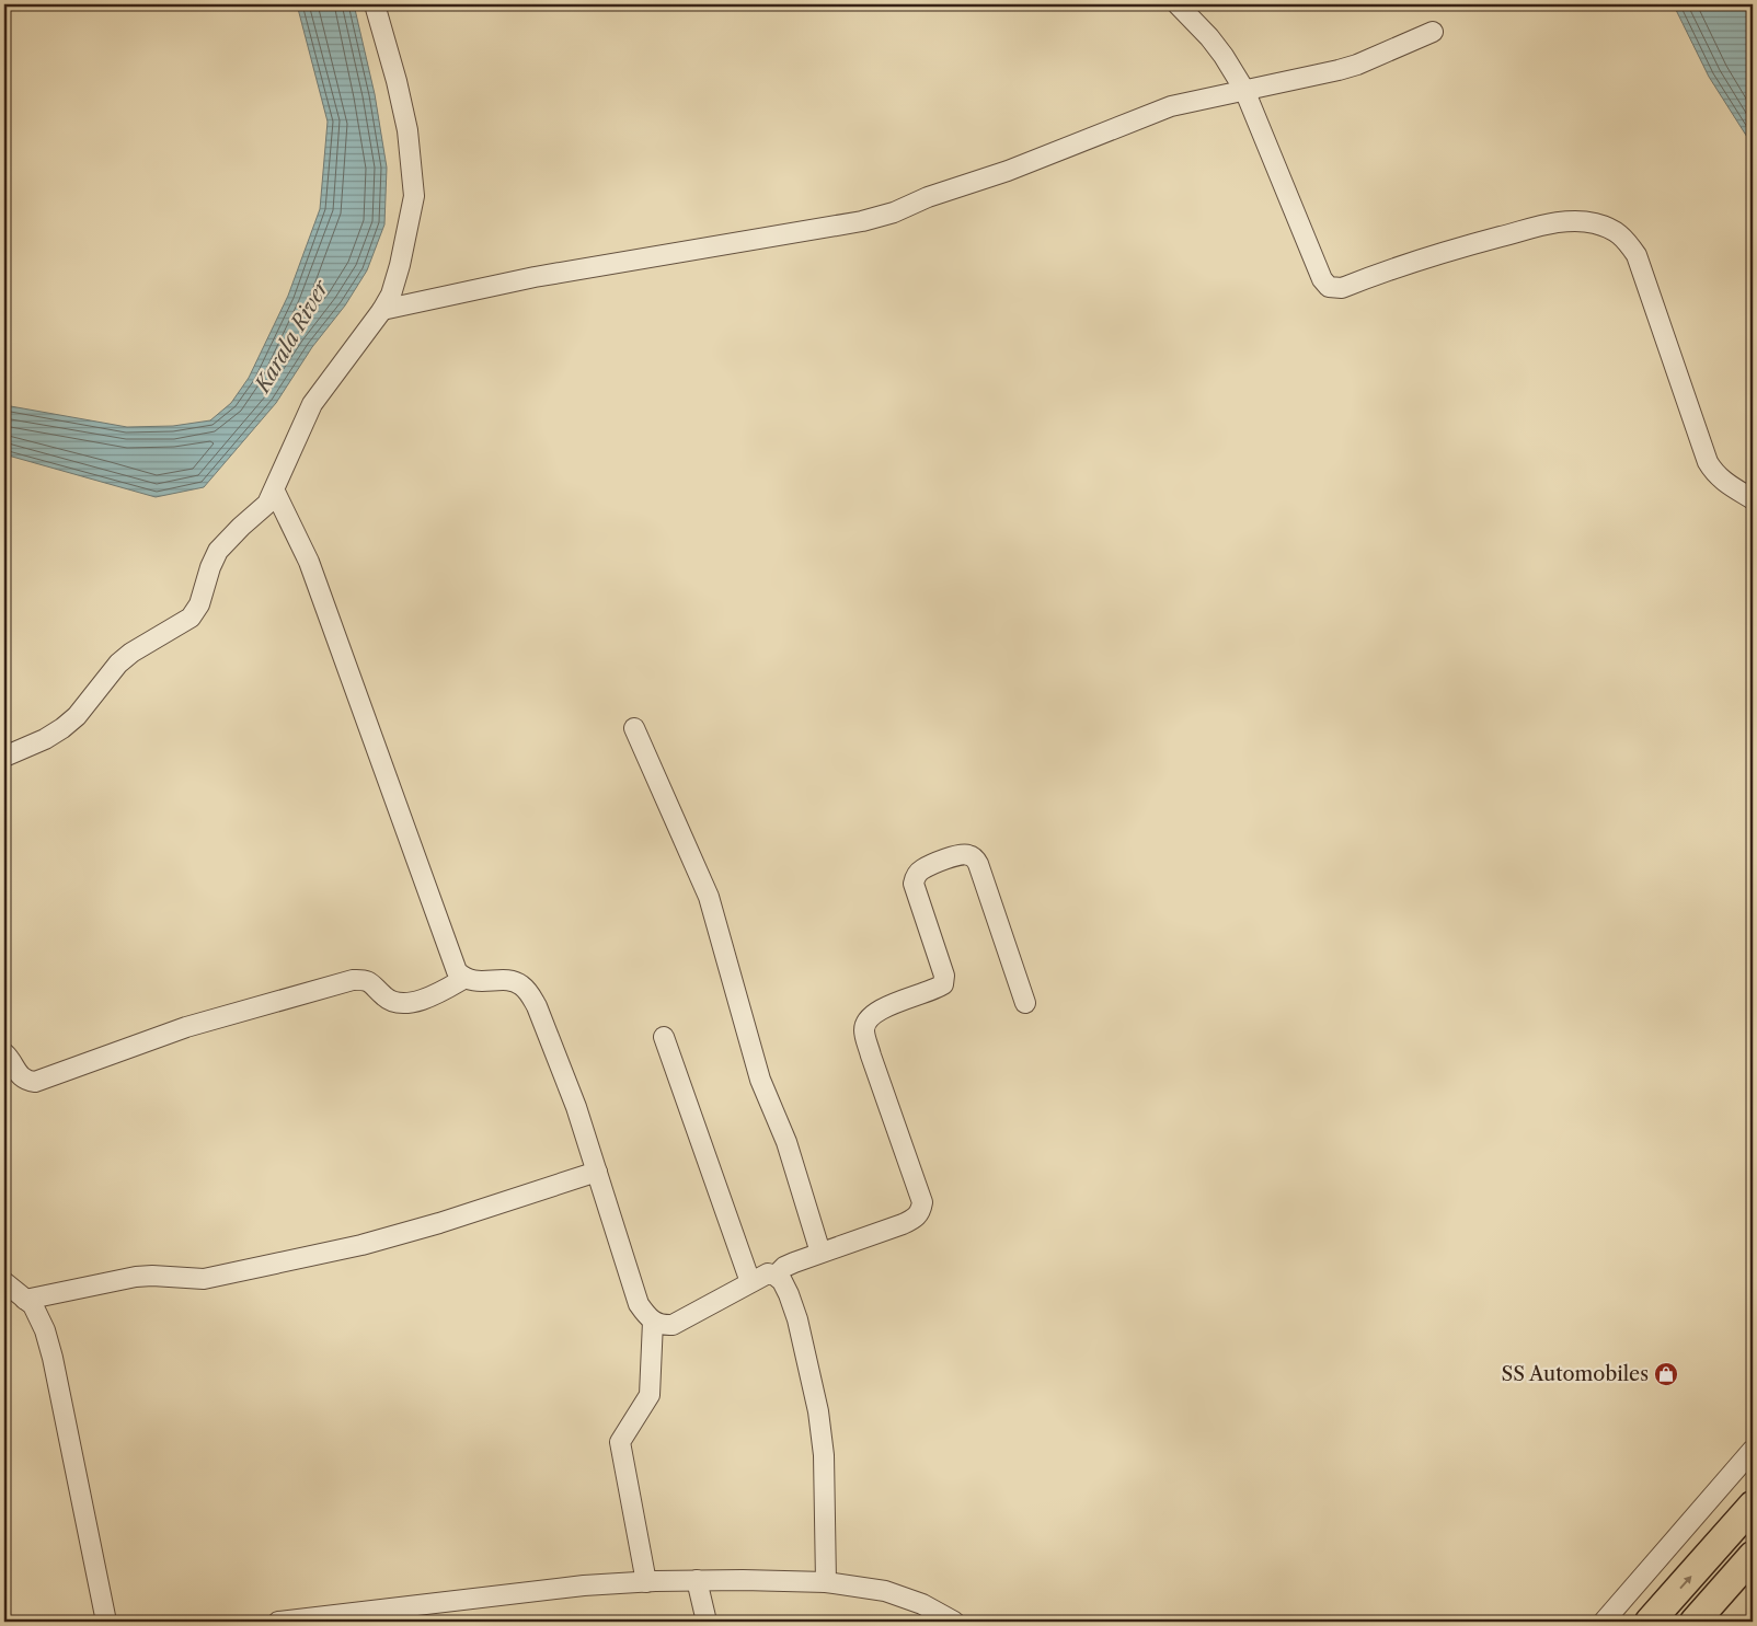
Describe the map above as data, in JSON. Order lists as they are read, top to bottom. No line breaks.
{"water":["Karala River"],"places":{"shop":["SS Automobiles"]}}
